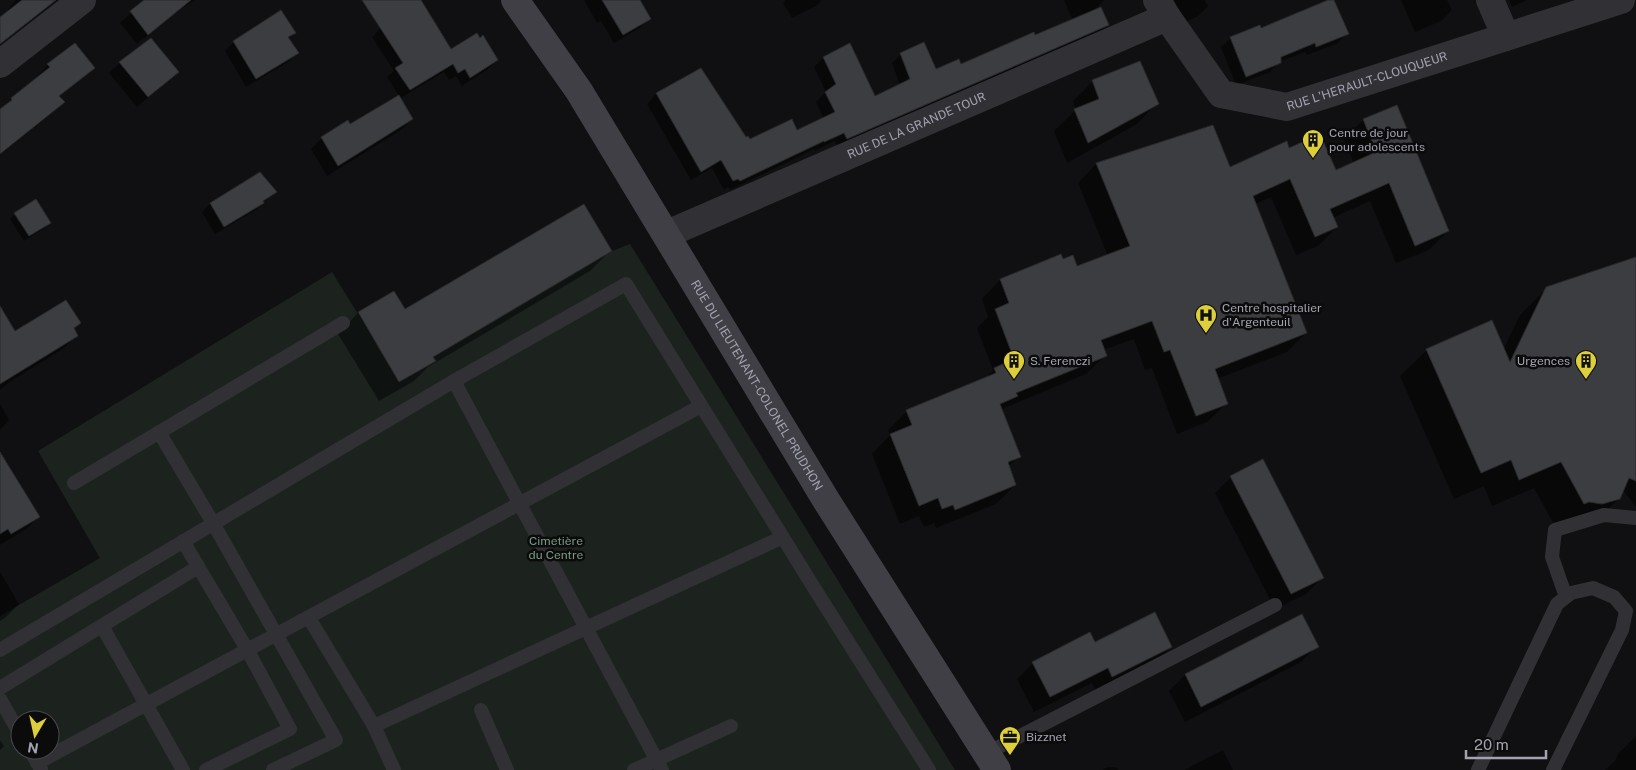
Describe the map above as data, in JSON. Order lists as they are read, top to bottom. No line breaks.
{"streets":{"main road":["RUE DU LIEUTENANT-COLONEL PRUDHON"],"street":["RUE L'HERAULT-CLOUQUEUR","RUE DE LA GRANDE TOUR"]},"crossings":[["RUE L'HERAULT-CLOUQUEUR","RUE DE LA GRANDE TOUR"],["RUE DE LA GRANDE TOUR","RUE DU LIEUTENANT-COLONEL PRUDHON"]],"parks":["Cimetière du Centre"],"places":{"building":["Centre de jour pour adolescents","S. Ferenczi","Urgences"],"hospital":["Centre hospitalier d'Argenteuil"],"office":["Bizznet"]},"scale_bar":"20 m","north":"bottom"}
